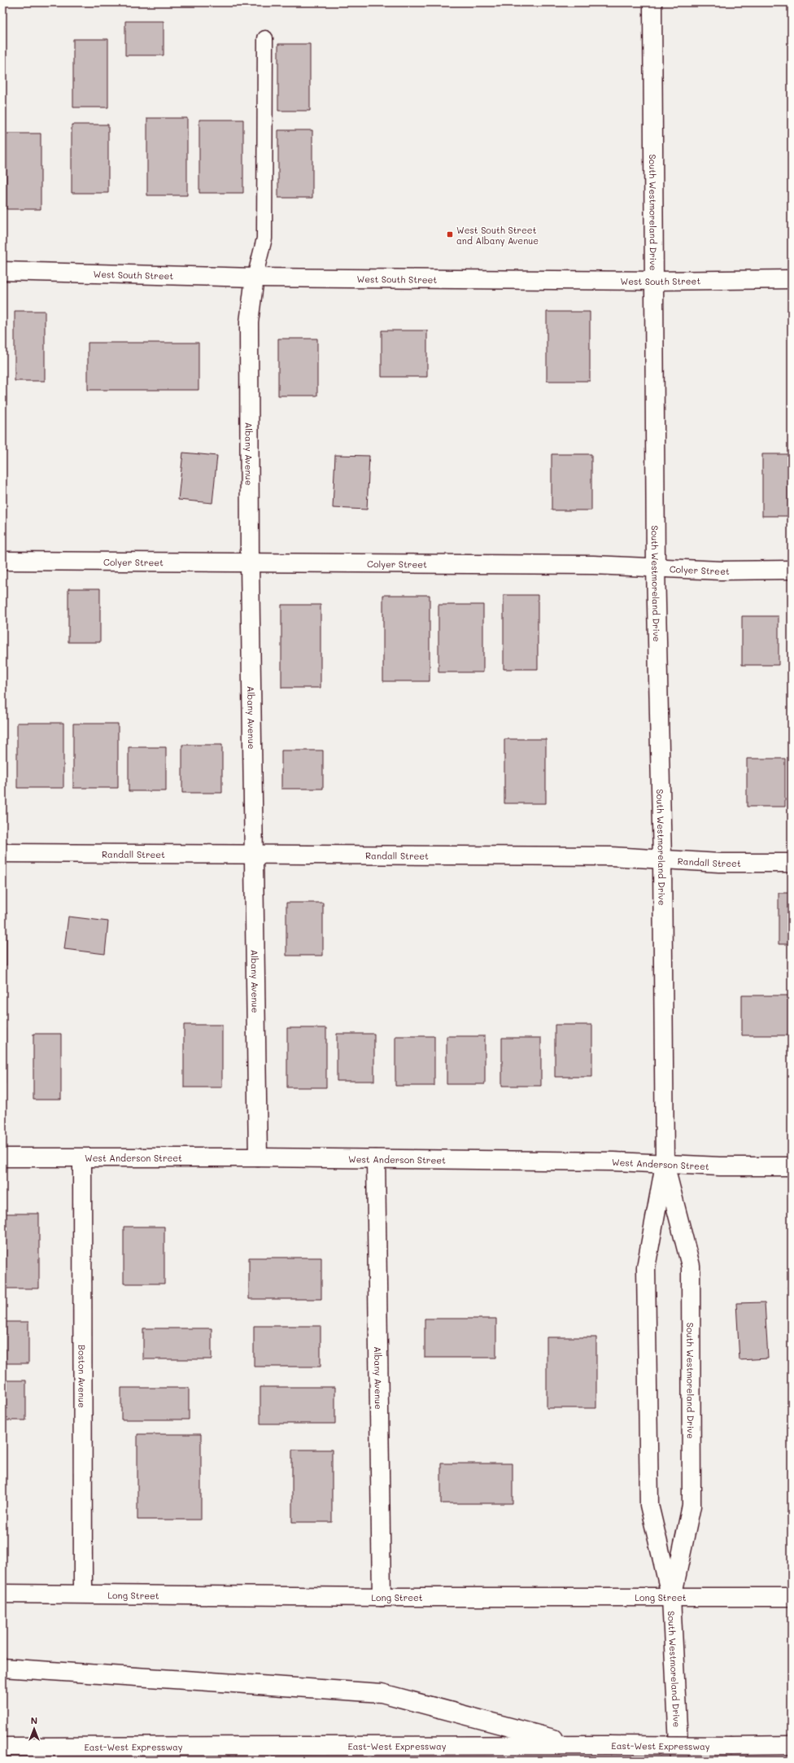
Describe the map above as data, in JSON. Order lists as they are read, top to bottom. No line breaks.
{"streets":{"main road":["South Westmoreland Drive","West South Street","Albany Avenue","Colyer Street","Randall Street","West Anderson Street","Boston Avenue","Long Street","East-West Expressway"]},"crossings":[["South Westmoreland Drive","West South Street"],["South Westmoreland Drive","Colyer Street"],["South Westmoreland Drive","Randall Street"],["South Westmoreland Drive","West Anderson Street"],["South Westmoreland Drive","Long Street"],["West South Street","Albany Avenue"],["Albany Avenue","Colyer Street"],["Albany Avenue","Randall Street"],["Albany Avenue","West Anderson Street"],["Albany Avenue","Long Street"],["West Anderson Street","Boston Avenue"],["Boston Avenue","Long Street"]],"places":{"transit":["West South Street and Albany Avenue"]},"north":"top"}
